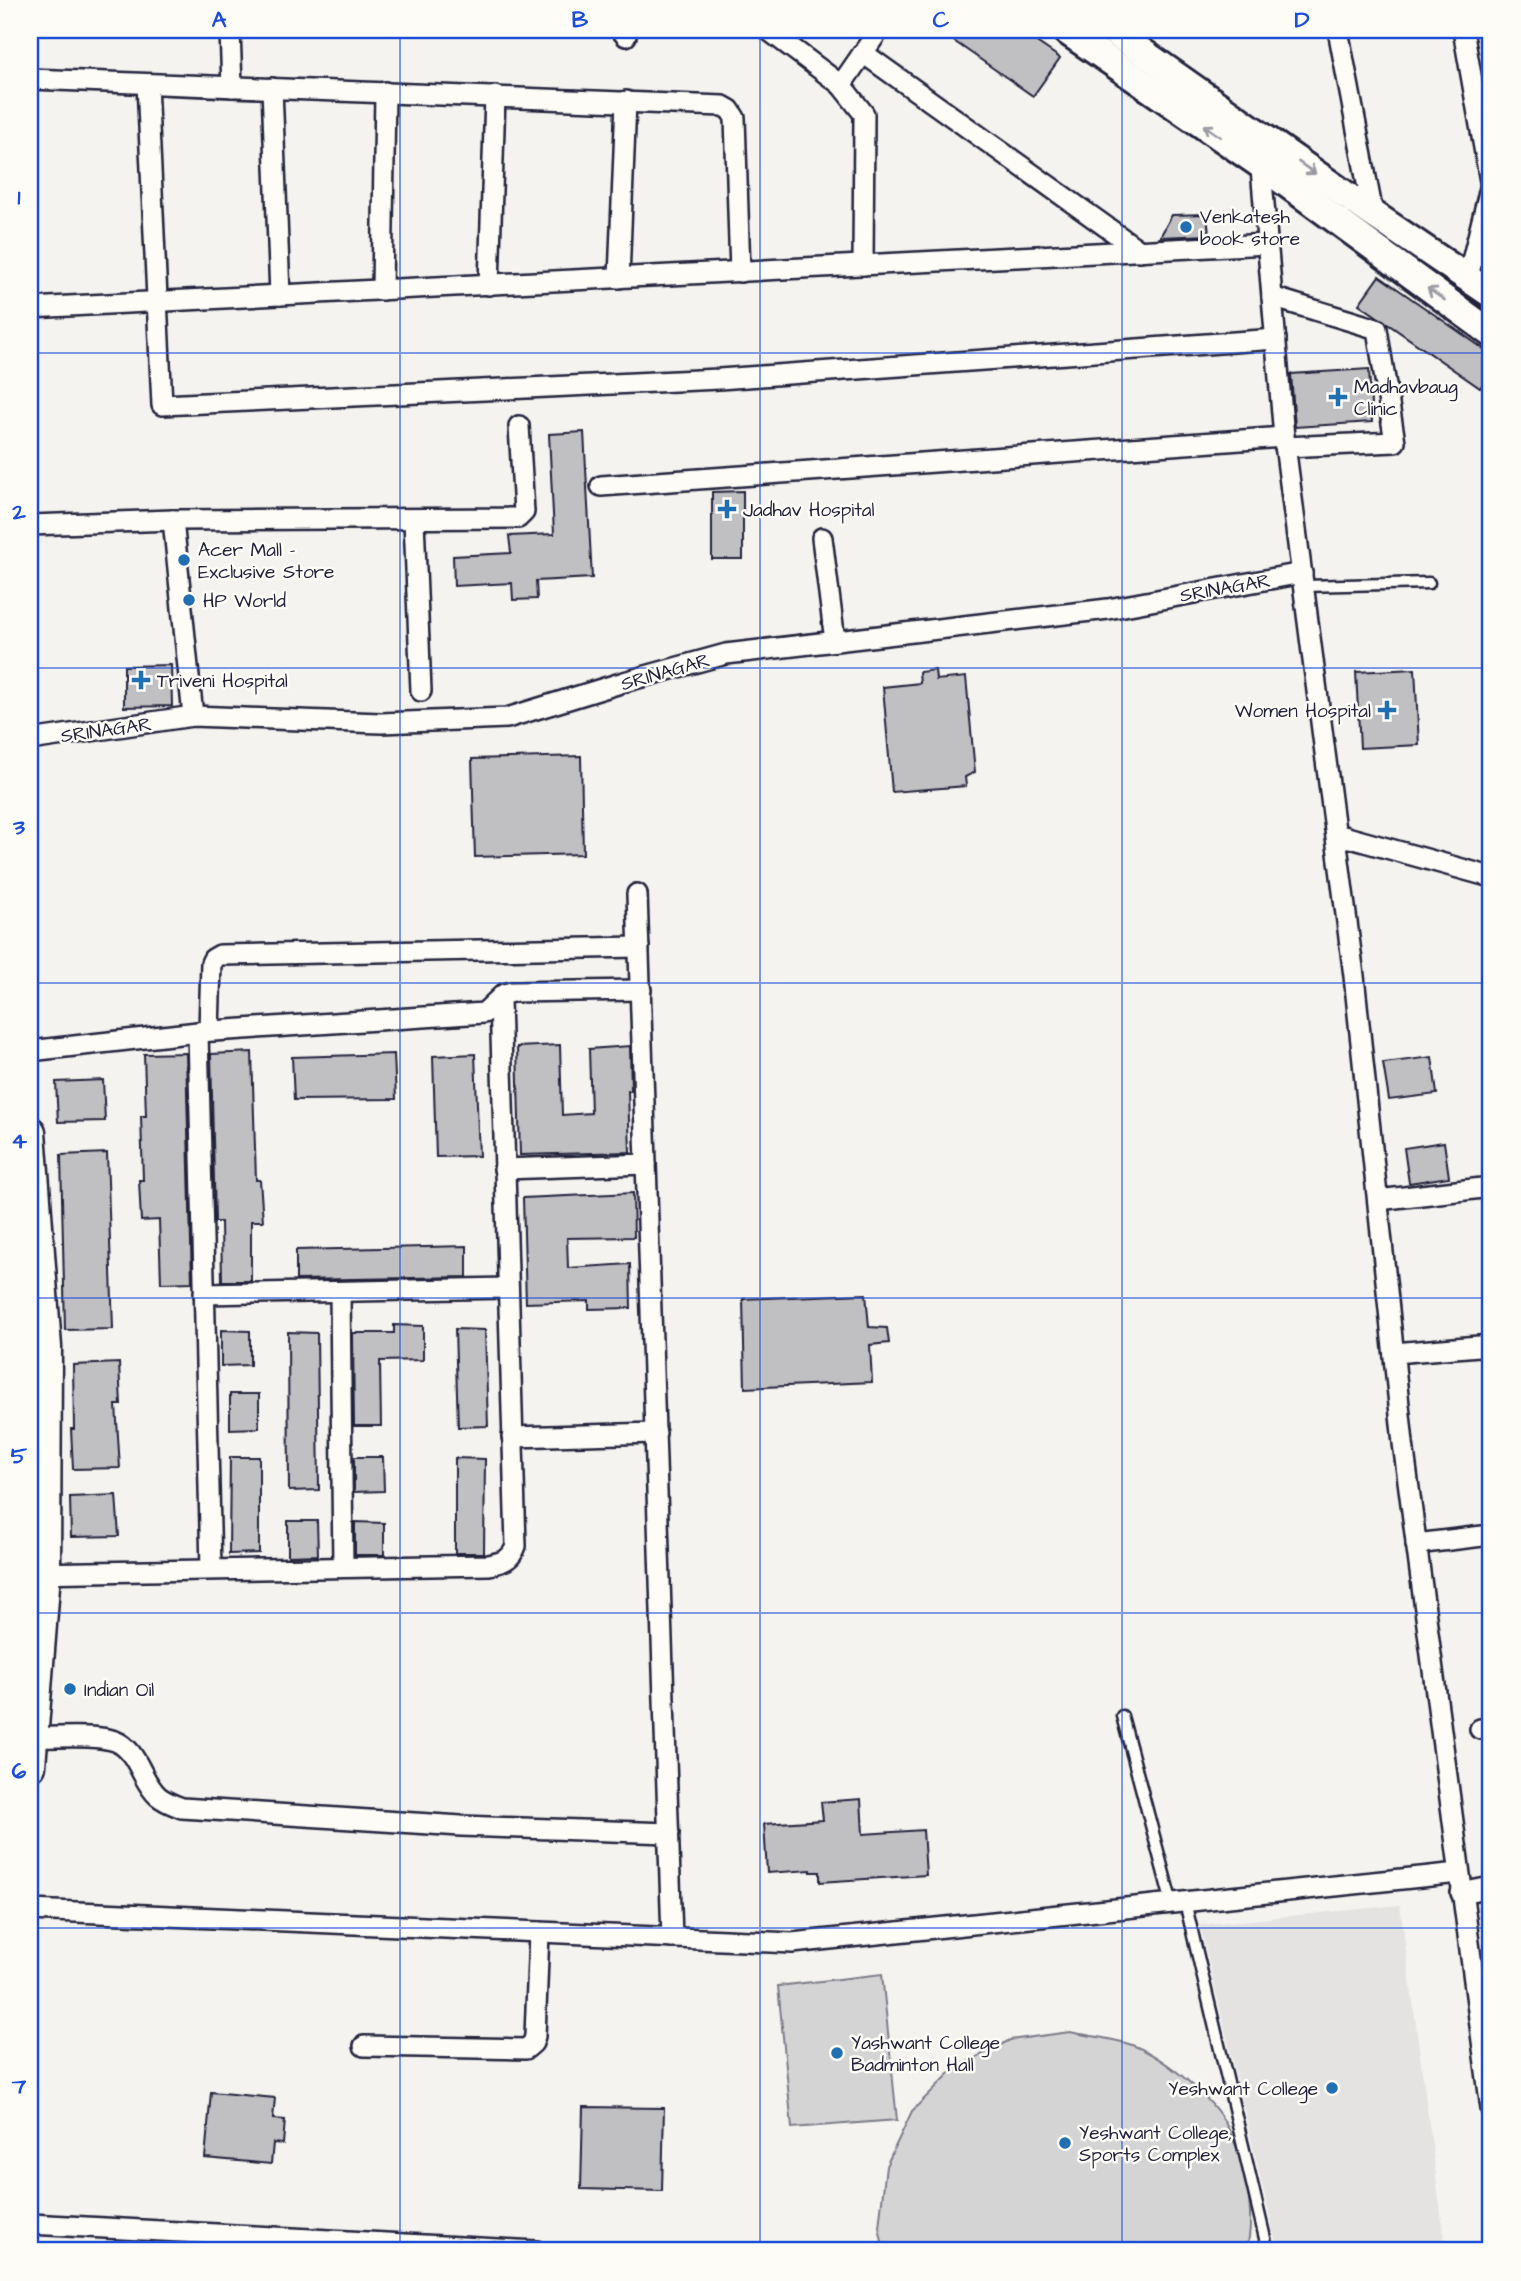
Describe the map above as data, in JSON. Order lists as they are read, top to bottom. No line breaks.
{"streets":{"street":["SRINAGAR"]},"places":{"other":["Venkatesh book store","Acer Mall - Exclusive Store","HP World","Indian Oil","Yashwant College Badminton Hall","Yeshwant College","Yeshwant College, Sports Complex"],"health":["Madhavbaug Clinic","Jadhav Hospital","Triveni Hospital","Women Hospital"]},"grid":{"columns":["A","B","C","D"],"rows":["1","2","3","4","5","6","7"]}}
